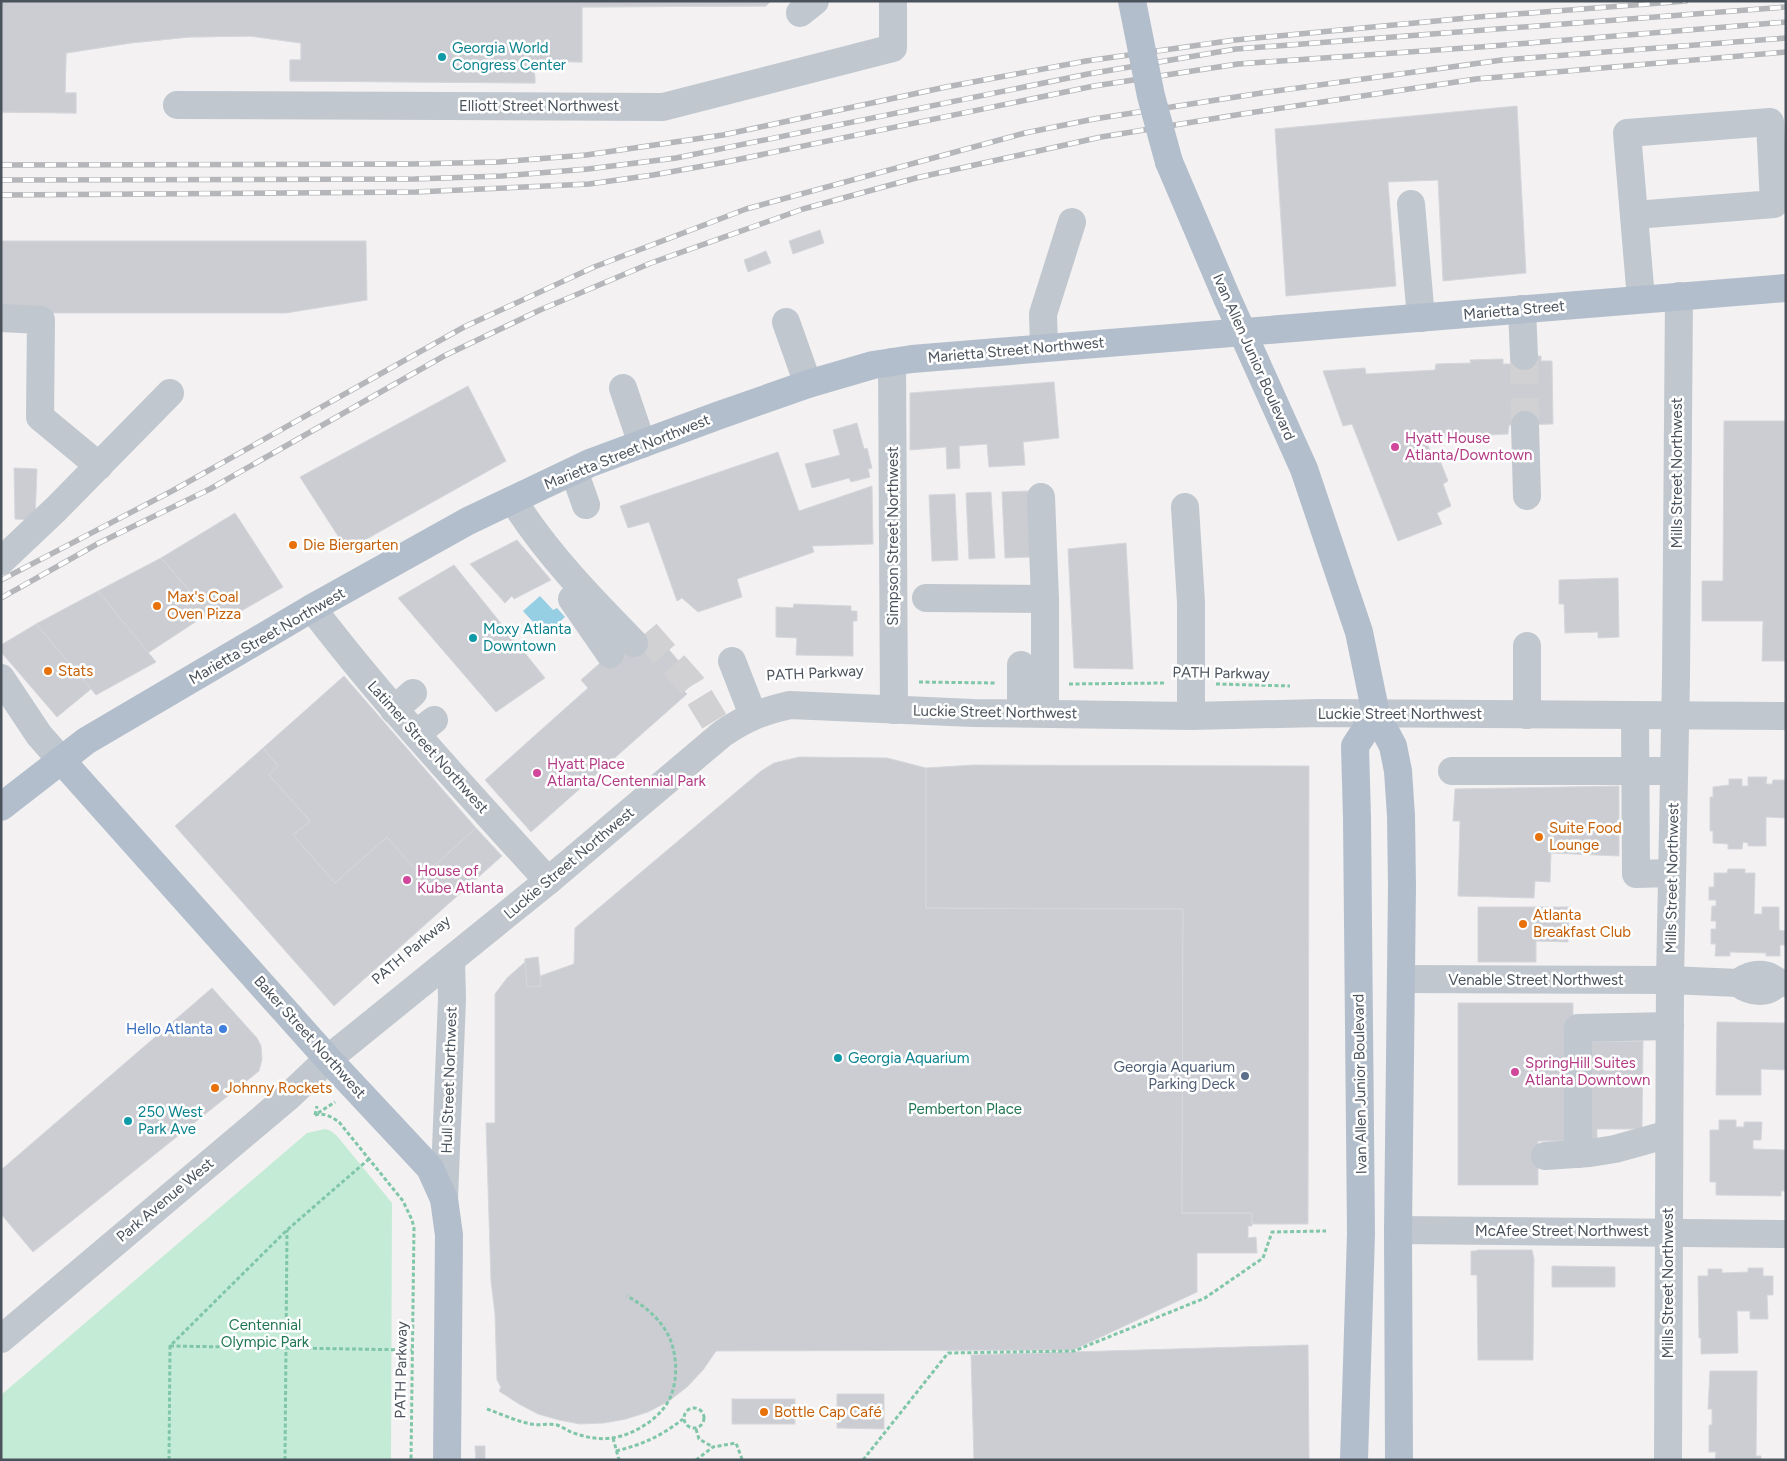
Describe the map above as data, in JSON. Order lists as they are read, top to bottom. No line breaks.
{"streets":{"main road":["Marietta Street","Marietta Street Northwest","Ivan Allen Junior Boulevard","Baker Street Northwest"],"street":["Elliott Street Northwest","Mills Street Northwest","Simpson Street Northwest","Luckie Street Northwest","Latimer Street Northwest","Venable Street Northwest","Hull Street Northwest","Park Avenue West","McAfee Street Northwest"],"path":["PATH Parkway"]},"crossings":[["Marietta Street","Marietta Street Northwest"],["Marietta Street","Ivan Allen Junior Boulevard"],["Marietta Street","Mills Street Northwest"],["Marietta Street Northwest","Ivan Allen Junior Boulevard"],["Marietta Street Northwest","Simpson Street Northwest"],["Marietta Street Northwest","Latimer Street Northwest"],["Marietta Street Northwest","Baker Street Northwest"],["Ivan Allen Junior Boulevard","Luckie Street Northwest"],["Ivan Allen Junior Boulevard","Venable Street Northwest"],["Ivan Allen Junior Boulevard","McAfee Street Northwest"],["Mills Street Northwest","Luckie Street Northwest"],["Mills Street Northwest","Venable Street Northwest"],["Mills Street Northwest","McAfee Street Northwest"],["Simpson Street Northwest","PATH Parkway"],["Simpson Street Northwest","Luckie Street Northwest"],["Luckie Street Northwest","Latimer Street Northwest"],["Luckie Street Northwest","Baker Street Northwest"],["Luckie Street Northwest","Hull Street Northwest"],["Luckie Street Northwest","Park Avenue West"],["Baker Street Northwest","Hull Street Northwest"],["Baker Street Northwest","Park Avenue West"]],"parks":["Pemberton Place","Centennial Olympic Park"],"places":["Georgia World Congress Center","Hyatt House Atlanta/Downtown","Die Biergarten","Max's Coal Oven Pizza","Moxy Atlanta Downtown","Stats","Hyatt Place Atlanta/Centennial Park","Suite Food Lounge","House of Kube Atlanta","Atlanta Breakfast Club","Hello Atlanta","Georgia Aquarium","SpringHill Suites Atlanta Downtown","Georgia Aquarium Parking Deck","Johnny Rockets","250 West Park Ave","Bottle Cap Café"]}
